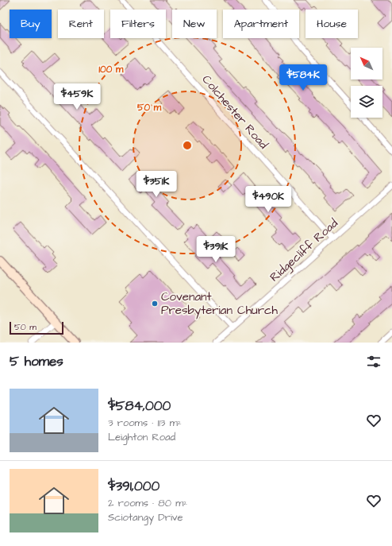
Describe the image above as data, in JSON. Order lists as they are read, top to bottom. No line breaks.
{"streets":{"street":["Colchester Road","Ridgecliff Road"]},"crossings":[["Colchester Road","Ridgecliff Road"]],"places":["Covenant Presbyterian Church"],"scale_bar":"50 m","north":"top left","page":{"chip":["Buy","Rent","Filters","New","Apartment","House"],"price":["$584K","$459K","$351K","$490K","$391K"],"scale":"50 m","heading":"5 homes","list":[{"name":"$584,000","note":"3 rooms · 113 m² · Leighton Road"},{"name":"$391,000","note":"2 rooms · 80 m² · Sciotangy Drive"}]},"rings":["100 m","50 m"]}
